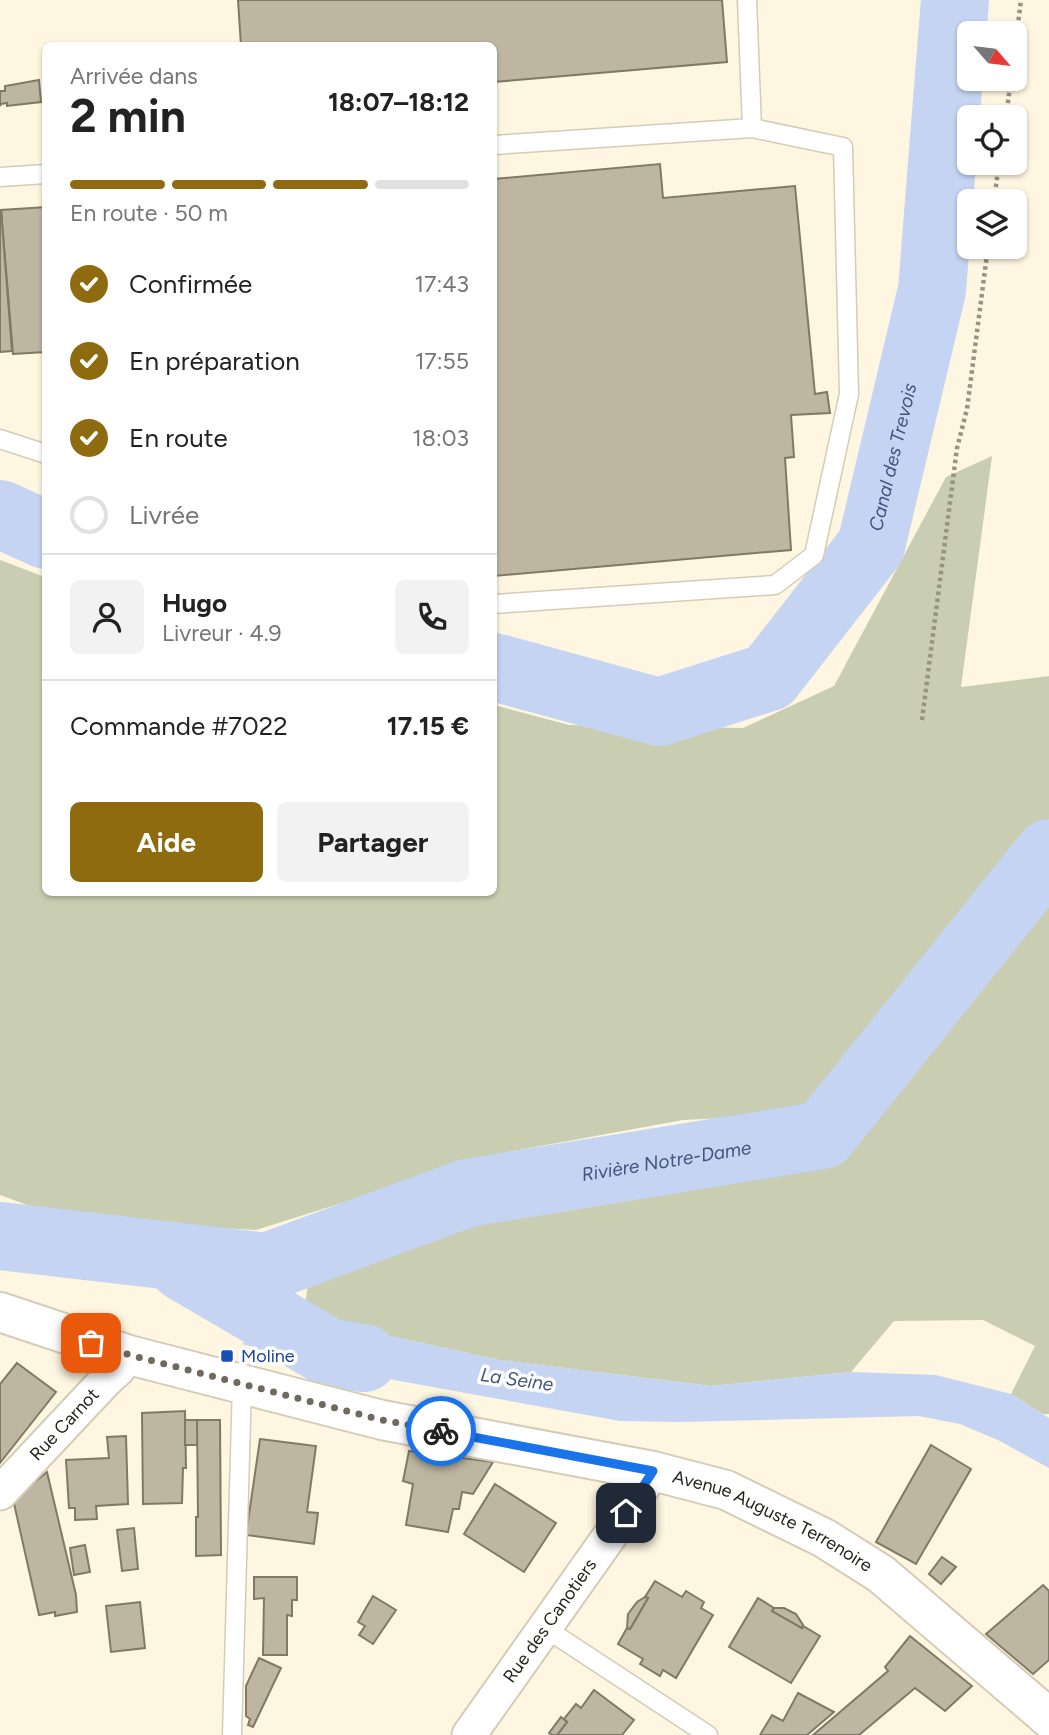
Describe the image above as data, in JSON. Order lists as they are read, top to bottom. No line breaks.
{"streets":{"street":["Rue Carnot","Avenue Auguste Terrenoire","Rue des Canotiers"]},"crossings":[["Rue Carnot","Avenue Auguste Terrenoire"],["Avenue Auguste Terrenoire","Rue des Canotiers"]],"water":["Canal des Trevois","Rivière Notre-Dame","La Seine"],"places":{"transit":["Moline"]},"north":"bottom right","page":{"heading":["2 min","Arrivée dans","18:07–18:12"],"panel":["Hugo","Livreur · 4.9","Commande #7022","17.15 €"],"bar":"En route · 50 m","list":[["Confirmée","17:43"],["En préparation","17:55"],["En route","18:03"],"Livrée"],"buttons":["Aide","Partager"]}}
